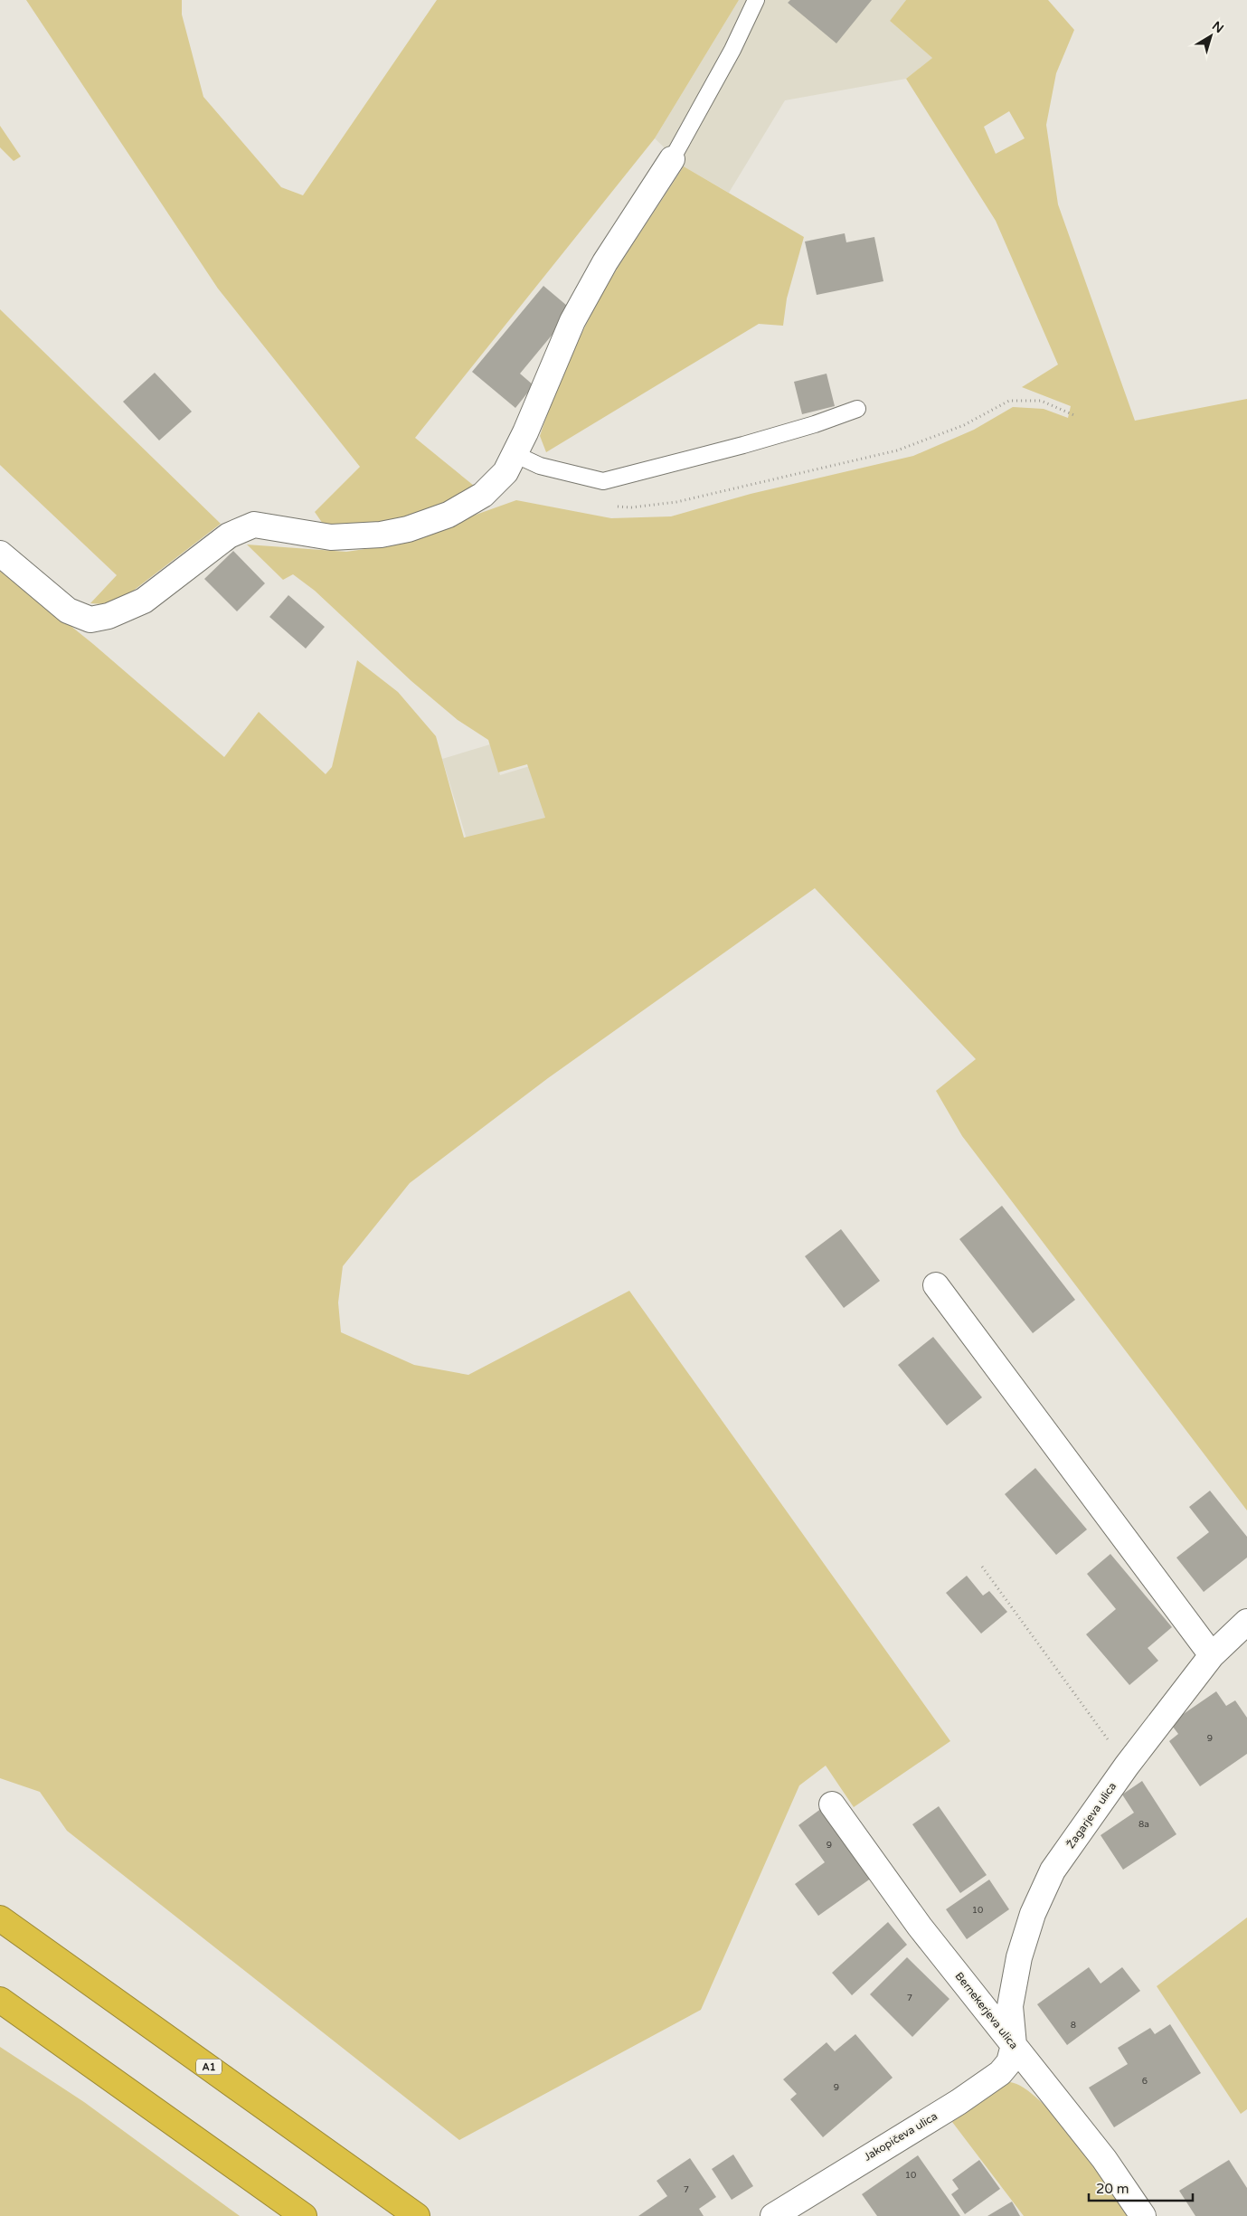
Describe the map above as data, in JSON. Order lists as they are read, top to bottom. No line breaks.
{"streets":{"highway":["A1"],"street":["Žagarjeva ulica","Bernekerjeva ulica","Jakopičeva ulica"]},"crossings":[["Žagarjeva ulica","Bernekerjeva ulica"],["Žagarjeva ulica","Jakopičeva ulica"],["Bernekerjeva ulica","Jakopičeva ulica"]],"house_numbers":["9","8a","9","10","7","8","6","9","10","7"],"scale_bar":"20 m","north":"top right"}
